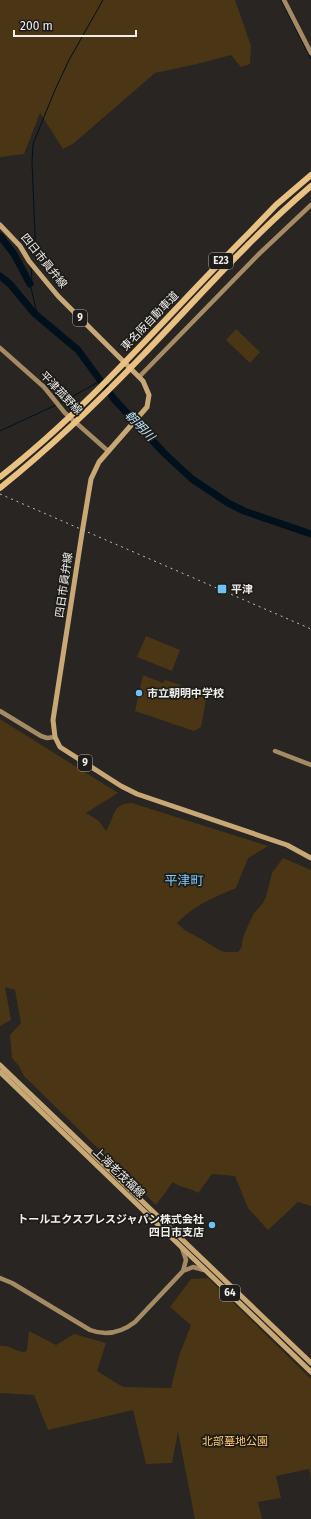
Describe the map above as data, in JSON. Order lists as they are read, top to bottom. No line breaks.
{"streets":{"highway":["E23","東名阪自動車道"],"main road":["四日市員弁線","9","上海老茂福線","64"],"street":["平津菰野線"]},"crossings":[["四日市員弁線","9"],["四日市員弁線","平津菰野線"]],"districts":["平津町"],"water":["朝明川"],"parks":["北部墓地公園"],"places":{"transit":["平津"],"other":["市立朝明中学校","トールエクスプレスジャパン株式会社 四日市支店"]},"scale_bar":"200 m"}
